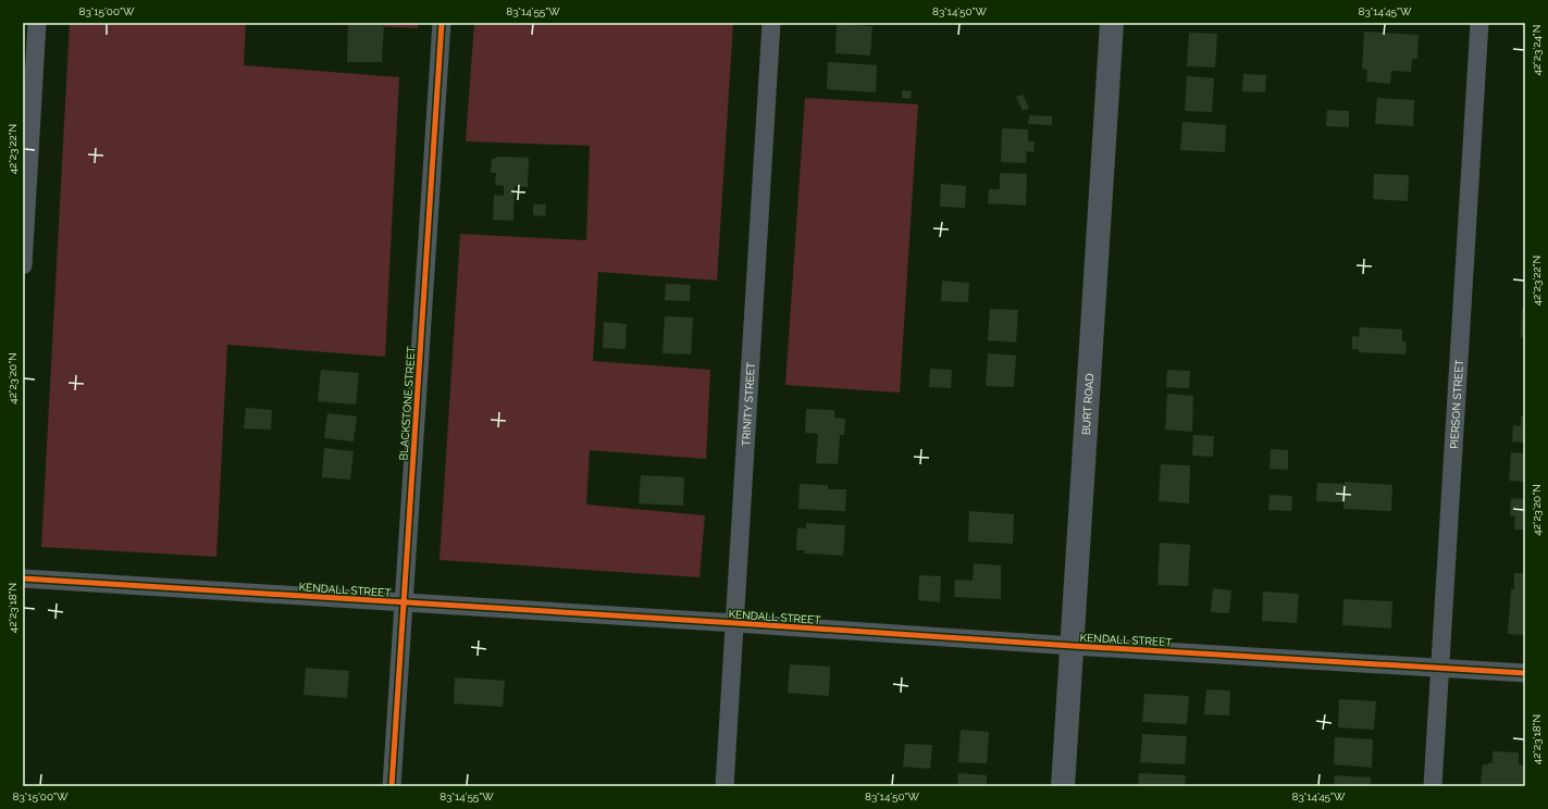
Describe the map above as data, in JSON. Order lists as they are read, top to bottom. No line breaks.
{"streets":{"street":["BLACKSTONE STREET","TRINITY STREET","BURT ROAD","PIERSON STREET","KENDALL STREET"]},"crossings":[["BLACKSTONE STREET","KENDALL STREET"],["TRINITY STREET","KENDALL STREET"],["BURT ROAD","KENDALL STREET"],["PIERSON STREET","KENDALL STREET"]],"coordinates":["83°15'00\"W","83°14'55\"W","83°14'50\"W","83°14'45\"W","42°23'24\"N","42°23'22\"N","42°23'20\"N","42°23'18\"N"]}
